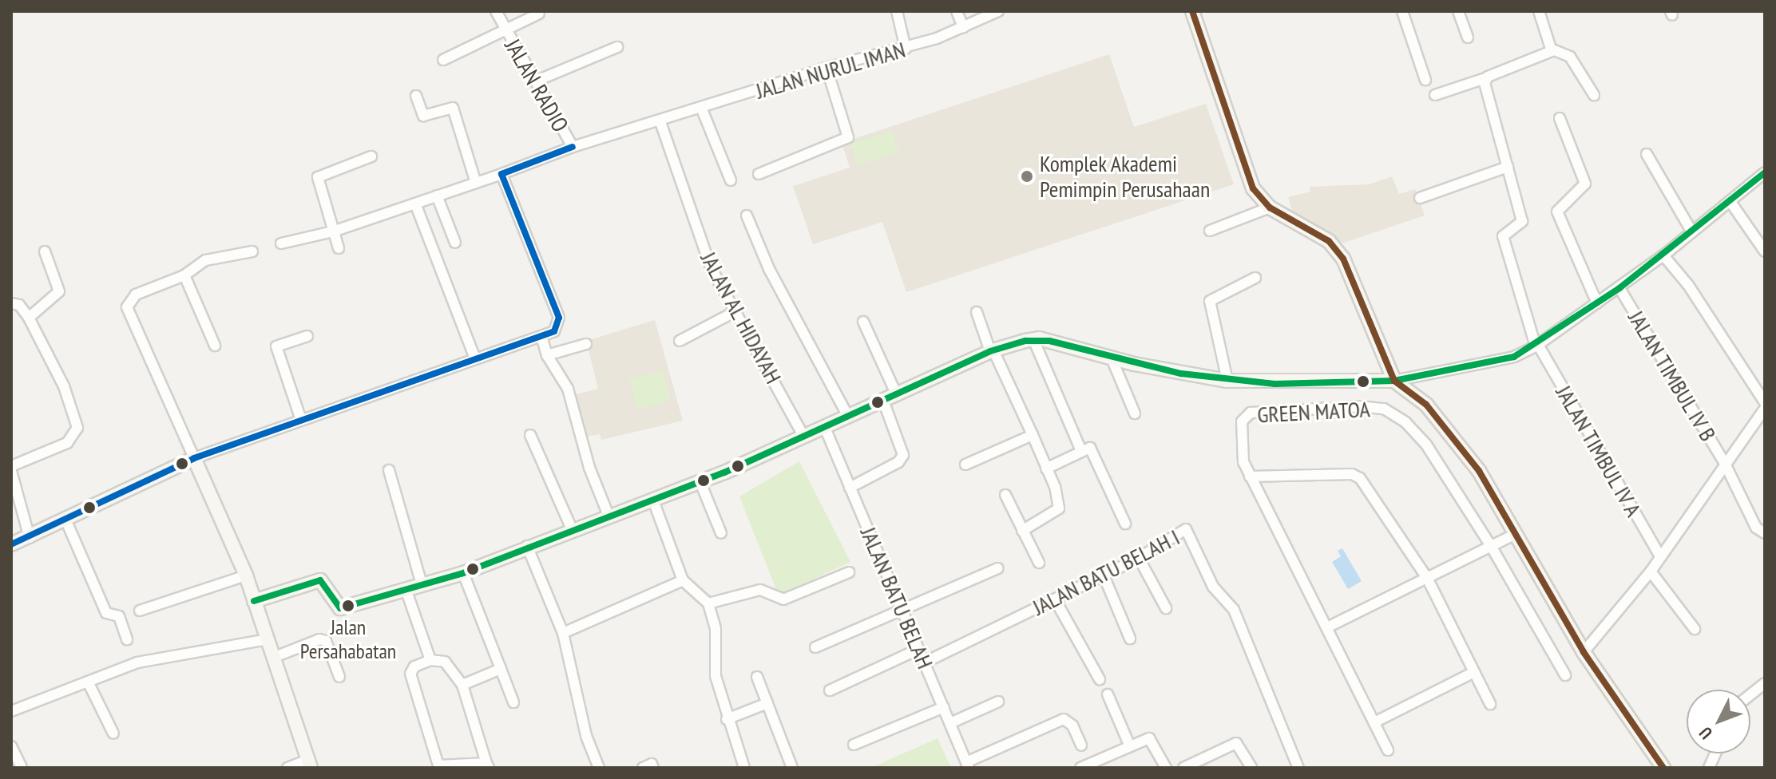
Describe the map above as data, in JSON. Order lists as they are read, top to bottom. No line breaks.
{"streets":{"street":["JALAN NURUL IMAN","JALAN RADIO","JALAN AL HIDAYAH","JALAN TIMBUL IV B","GREEN MATOA","JALAN TIMBUL IV A","JALAN BATU BELAH I","JALAN BATU BELAH"]},"crossings":[["JALAN NURUL IMAN","JALAN RADIO"],["JALAN NURUL IMAN","JALAN AL HIDAYAH"],["JALAN RADIO","JALAN AL HIDAYAH"],["JALAN BATU BELAH I","JALAN BATU BELAH"]],"places":["Komplek Akademi Pemimpin Perusahaan","Jalan Persahabatan"],"north":"bottom left"}
